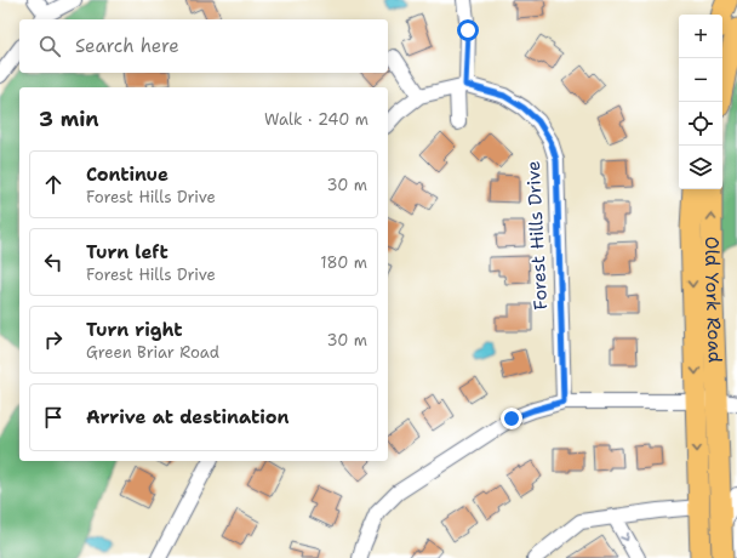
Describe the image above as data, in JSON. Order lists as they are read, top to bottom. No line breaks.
{"streets":{"highway":["Old York Road"],"street":["Forest Hills Drive"]},"page":{"map_buttons":["+","−"],"search":"Search here","heading":["3 min","Walk · 240 m"],"list":[["Continue","Forest Hills Drive","30 m"],["Turn left","Forest Hills Drive","180 m"],["Turn right","Green Briar Road","30 m"],"Arrive at destination"]}}
